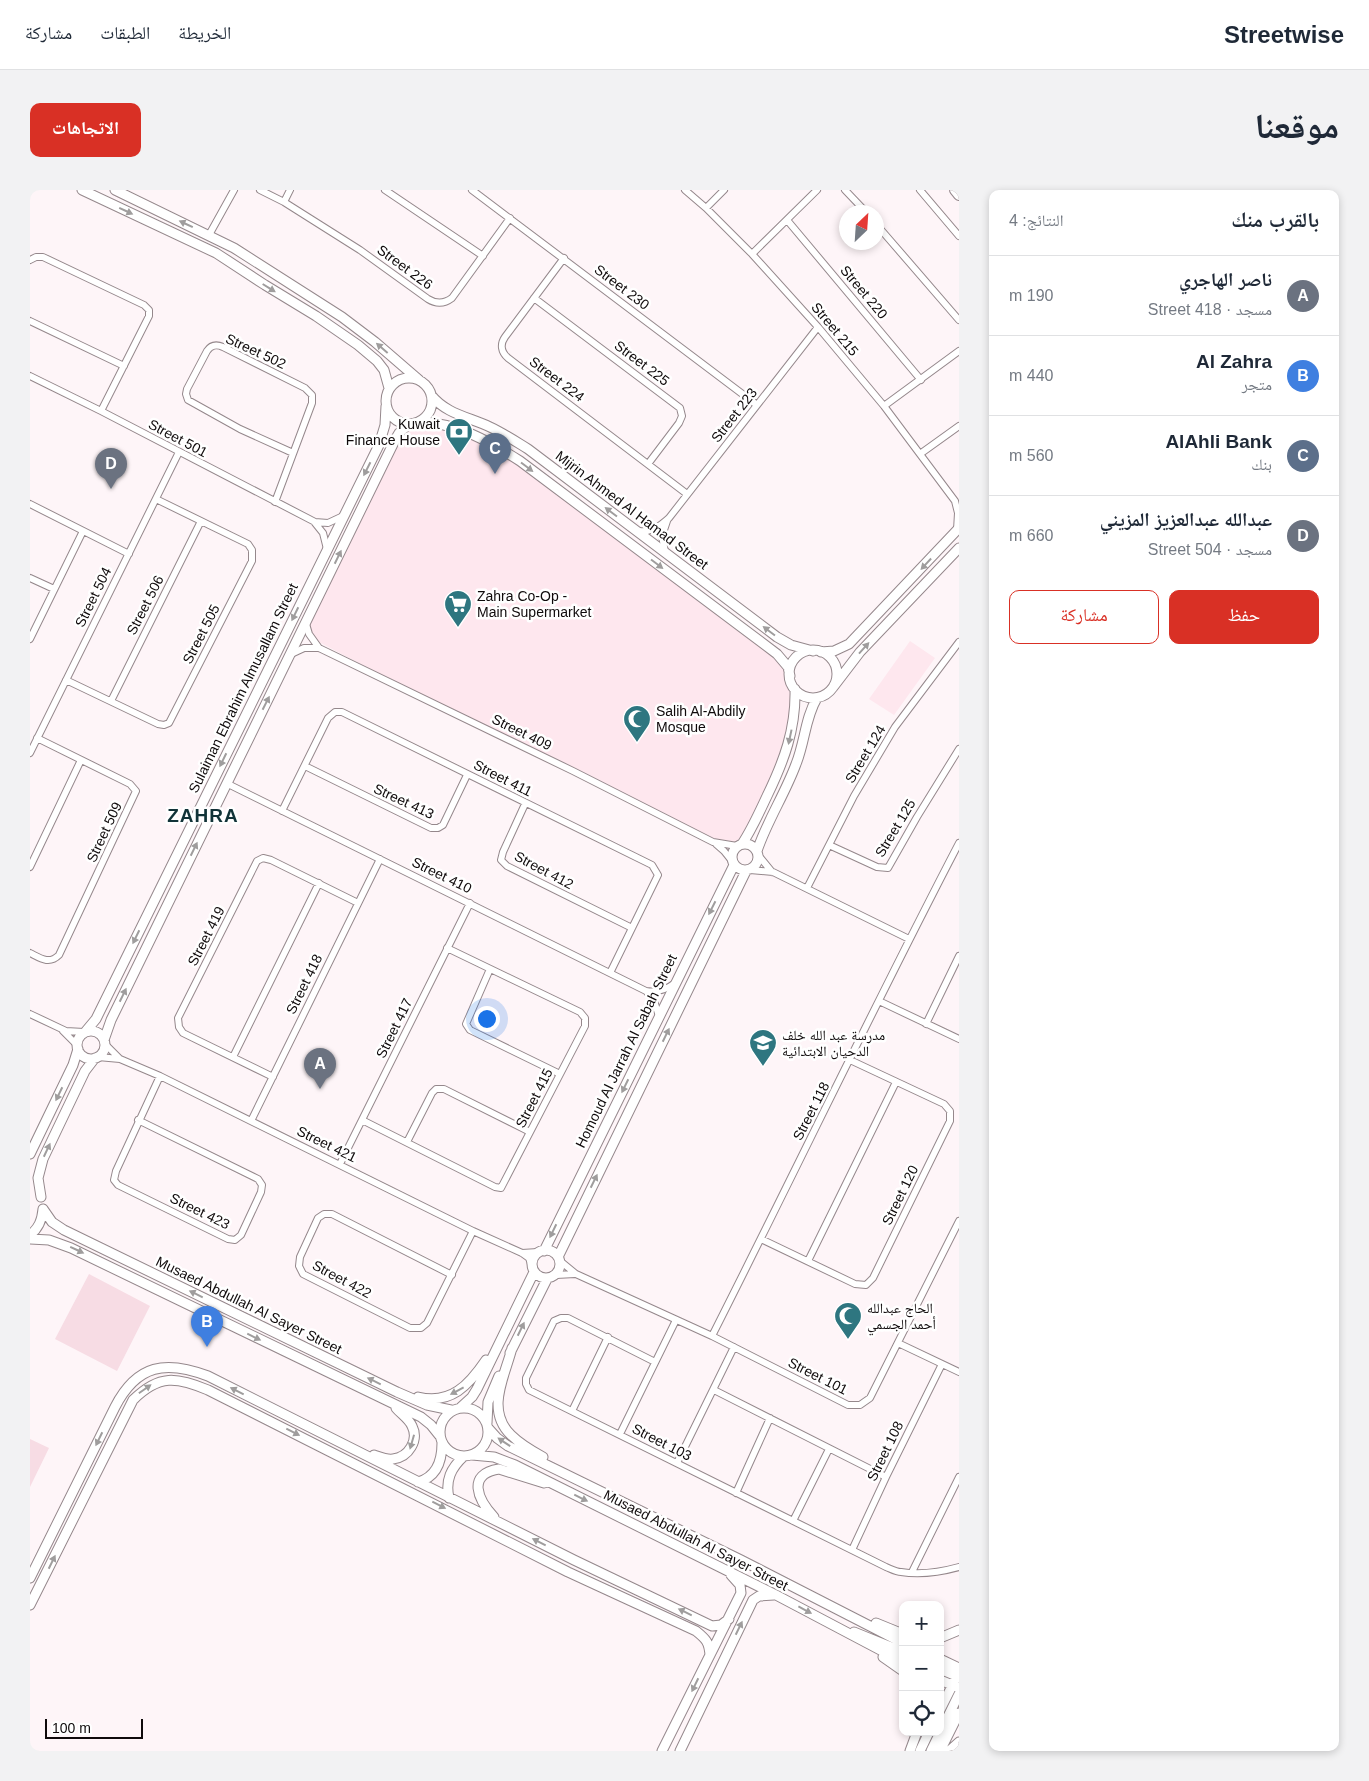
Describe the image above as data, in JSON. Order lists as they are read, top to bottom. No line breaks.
{"streets":{"street":["Street 226","Street 230","Street 220","Street 215","Street 502","Street 225","Street 224","Street 223","Street 501","Mijrin Ahmed Al Hamad Street","Street 504","Street 506","Street 505","Sulaiman Ebrahim Almusallam Street","Street 409","Street 124","Street 411","Street 413","Street 125","Street 509","Street 412","Street 410","Street 419","Street 418","Street 417","Homoud Al Jarrah Al Sabah Street","Street 415","Street 118","Street 421","Street 120","Street 423","Street 422","Musaed Abdullah Al Sayer Street","Street 101","Street 103","Street 108"]},"crossings":[["Street 226","Street 230"],["Street 230","Street 224"],["Street 230","Street 223"],["Street 215","Street 223"],["Street 502","Street 501"],["Street 225","Street 224"],["Street 224","Street 223"],["Street 223","Mijrin Ahmed Al Hamad Street"],["Street 501","Street 504"],["Mijrin Ahmed Al Hamad Street","Sulaiman Ebrahim Almusallam Street"],["Street 504","Street 505"],["Street 504","Street 509"],["Street 506","Street 505"],["Sulaiman Ebrahim Almusallam Street","Street 410"],["Sulaiman Ebrahim Almusallam Street","Street 421"],["Street 409","Homoud Al Jarrah Al Sabah Street"],["Street 124","Street 125"],["Street 411","Street 413"],["Street 411","Street 412"],["Street 411","Street 410"],["Street 410","Street 418"],["Street 410","Street 417"],["Street 419","Street 418"],["Street 418","Street 421"],["Street 417","Street 415"],["Street 417","Street 421"],["Homoud Al Jarrah Al Sabah Street","Street 421"],["Homoud Al Jarrah Al Sabah Street","Street 101"],["Street 118","Street 120"],["Street 118","Street 101"],["Street 421","Street 423"],["Street 421","Street 422"],["Street 421","Street 101"],["Street 103","Street 108"]],"districts":["ZAHRA"],"places":{"bank":["Kuwait Finance House"],"supermarket":["Zahra Co-Op - Main Supermarket"],"mosque":["Salih Al-Abdily Mosque","الحاج عبدالله أحمد الجسمي"],"school or university":["مدرسة عبد الله خلف الدحيان الابتدائية"]},"scale_bar":"100 m","north":"top right","page":{"header":"Streetwise","nav":["الخريطة","الطبقات","مشاركة"],"title":"موقعنا","buttons":["الاتجاهات",["حفظ","مشاركة"]],"heading":["بالقرب منك","النتائج: 4"],"list":[{"mark":"A","name":"ناصر الهاجري","note":"مسجد · Street 418","value":"190 m"},{"mark":"B","name":"Al Zahra","note":"متجر","value":"440 m"},{"mark":"C","name":"AlAhli Bank","note":"بنك","value":"560 m"},{"mark":"D","name":"عبدالله عبدالعزيز المزيني","note":"مسجد · Street 504","value":"660 m"}],"pins":["C","D","A","B"],"map_buttons":["+","−"],"scale":"100 m"}}
